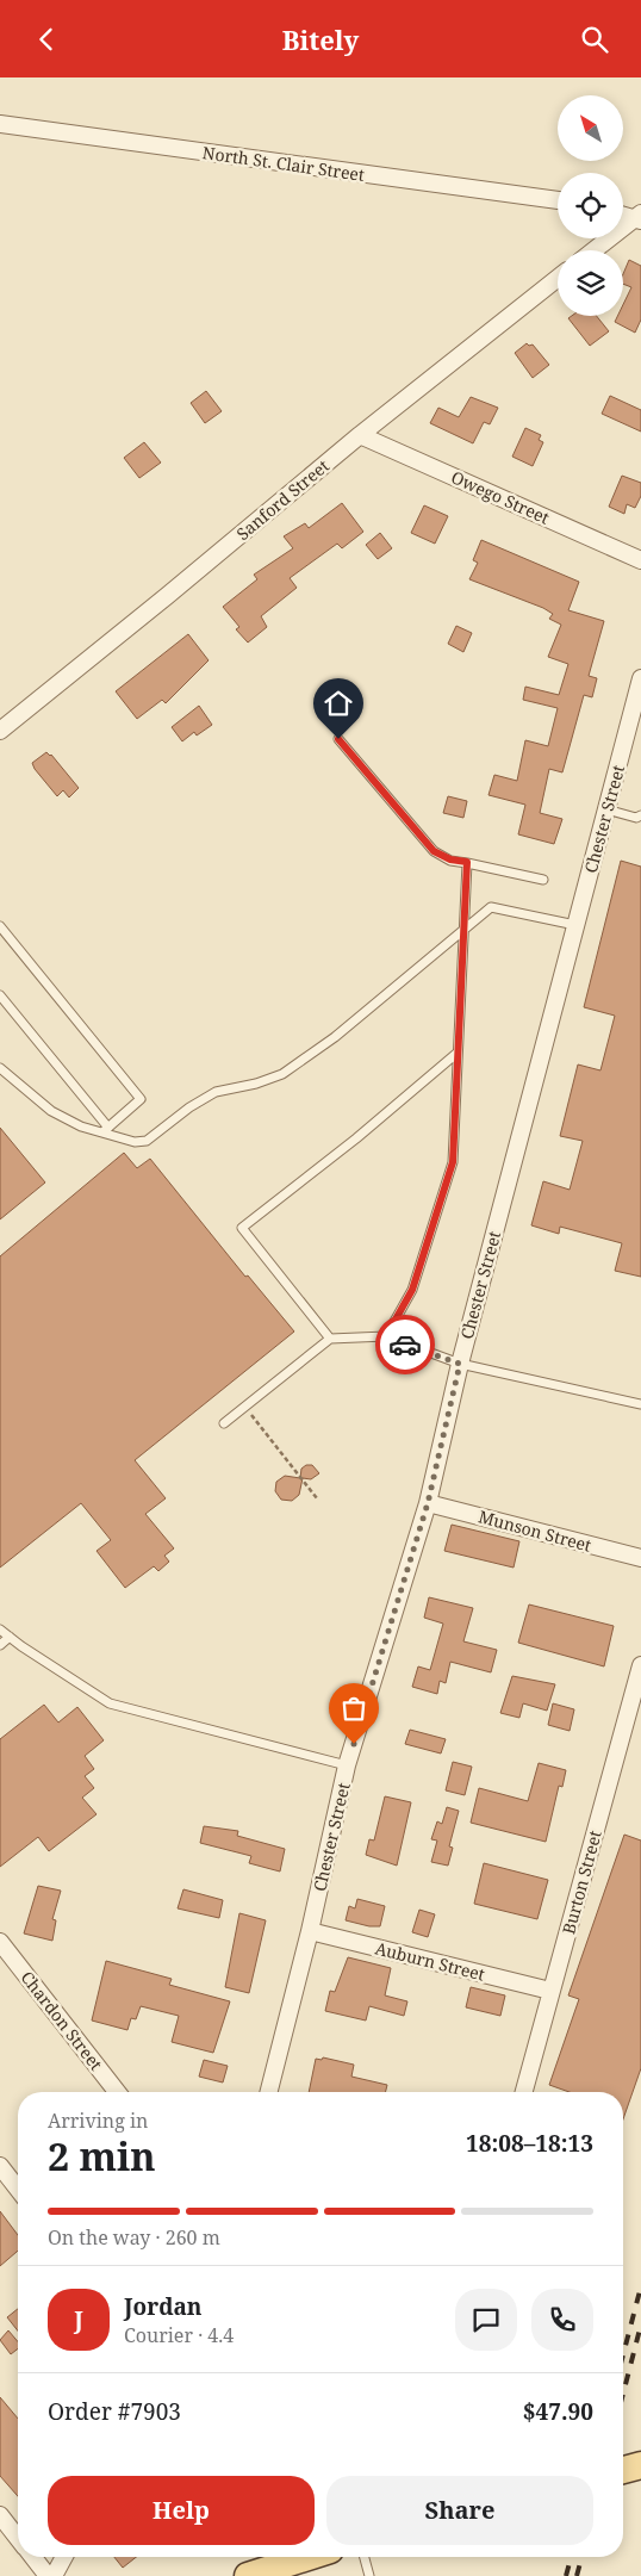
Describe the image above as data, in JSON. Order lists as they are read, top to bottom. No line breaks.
{"streets":{"street":["North St. Clair Street","Owego Street","Sanford Street","Chester Street","Munson Street","Burton Street","Auburn Street","Chardon Street"]},"crossings":[["Owego Street","Sanford Street"],["Chester Street","Munson Street"],["Chester Street","Auburn Street"],["Burton Street","Auburn Street"]],"north":"top left","page":{"header":"Bitely","heading":["2 min","Arriving in","18:08–18:13"],"panel":["Jordan","Courier · 4.4","Order #7903","$47.90"],"bar":"On the way · 260 m","round":"J","buttons":["Help","Share"]}}
